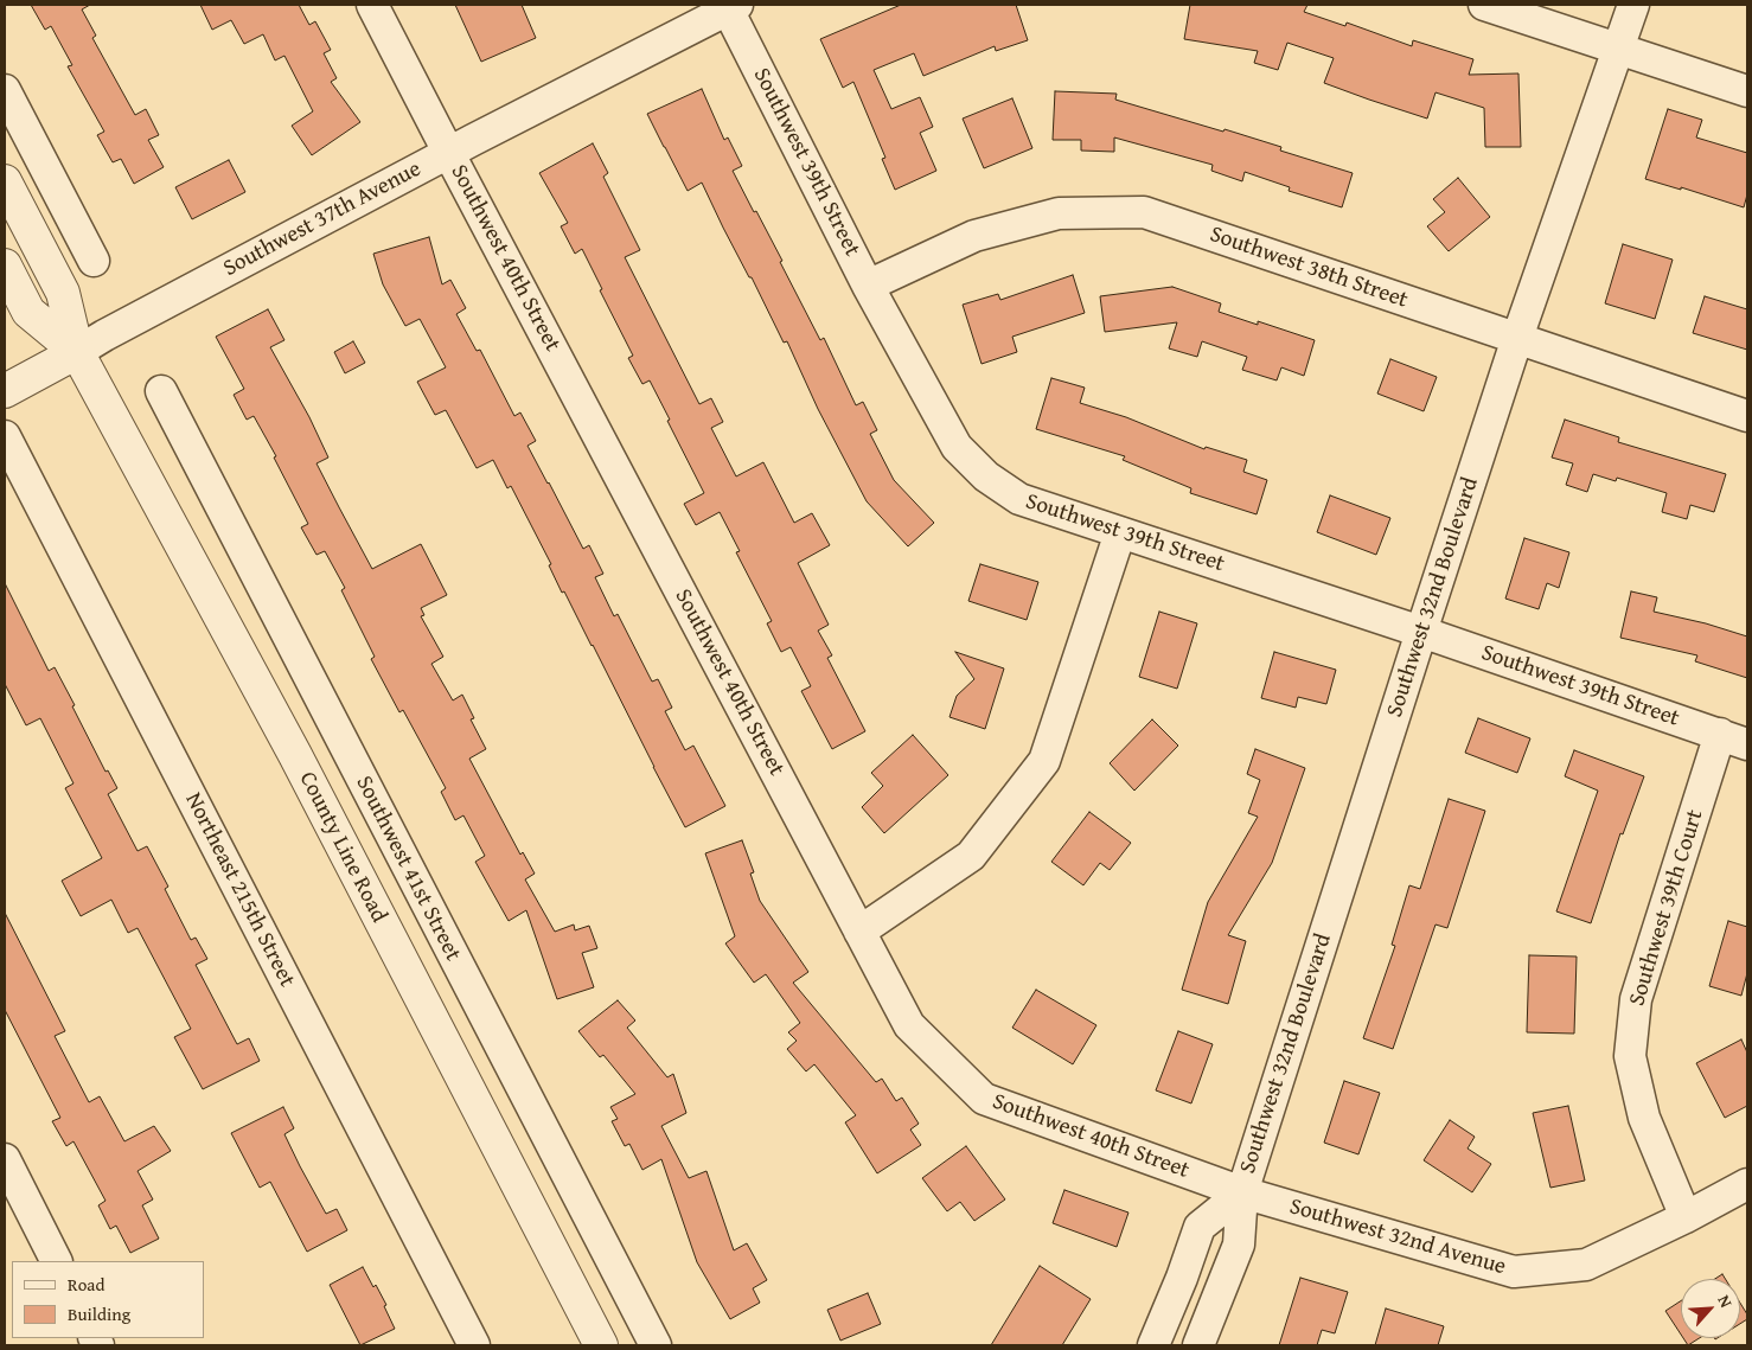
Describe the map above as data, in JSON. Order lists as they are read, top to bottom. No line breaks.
{"streets":{"street":["Southwest 39th Street","Southwest 37th Avenue","Southwest 40th Street","Southwest 38th Street","Southwest 32nd Boulevard","County Line Road","Southwest 41st Street","Northeast 215th Street","Southwest 39th Court","Southwest 32nd Avenue"]},"crossings":[["Southwest 39th Street","Southwest 37th Avenue"],["Southwest 39th Street","Southwest 38th Street"],["Southwest 39th Street","Southwest 32nd Boulevard"],["Southwest 39th Street","Southwest 39th Court"],["Southwest 37th Avenue","Southwest 40th Street"],["Southwest 37th Avenue","County Line Road"],["Southwest 40th Street","Southwest 32nd Boulevard"],["Southwest 40th Street","Southwest 32nd Avenue"],["Southwest 38th Street","Southwest 32nd Boulevard"],["Southwest 32nd Boulevard","Southwest 32nd Avenue"],["Southwest 39th Court","Southwest 32nd Avenue"]],"legend":["Road","Building"],"north":"top right"}
